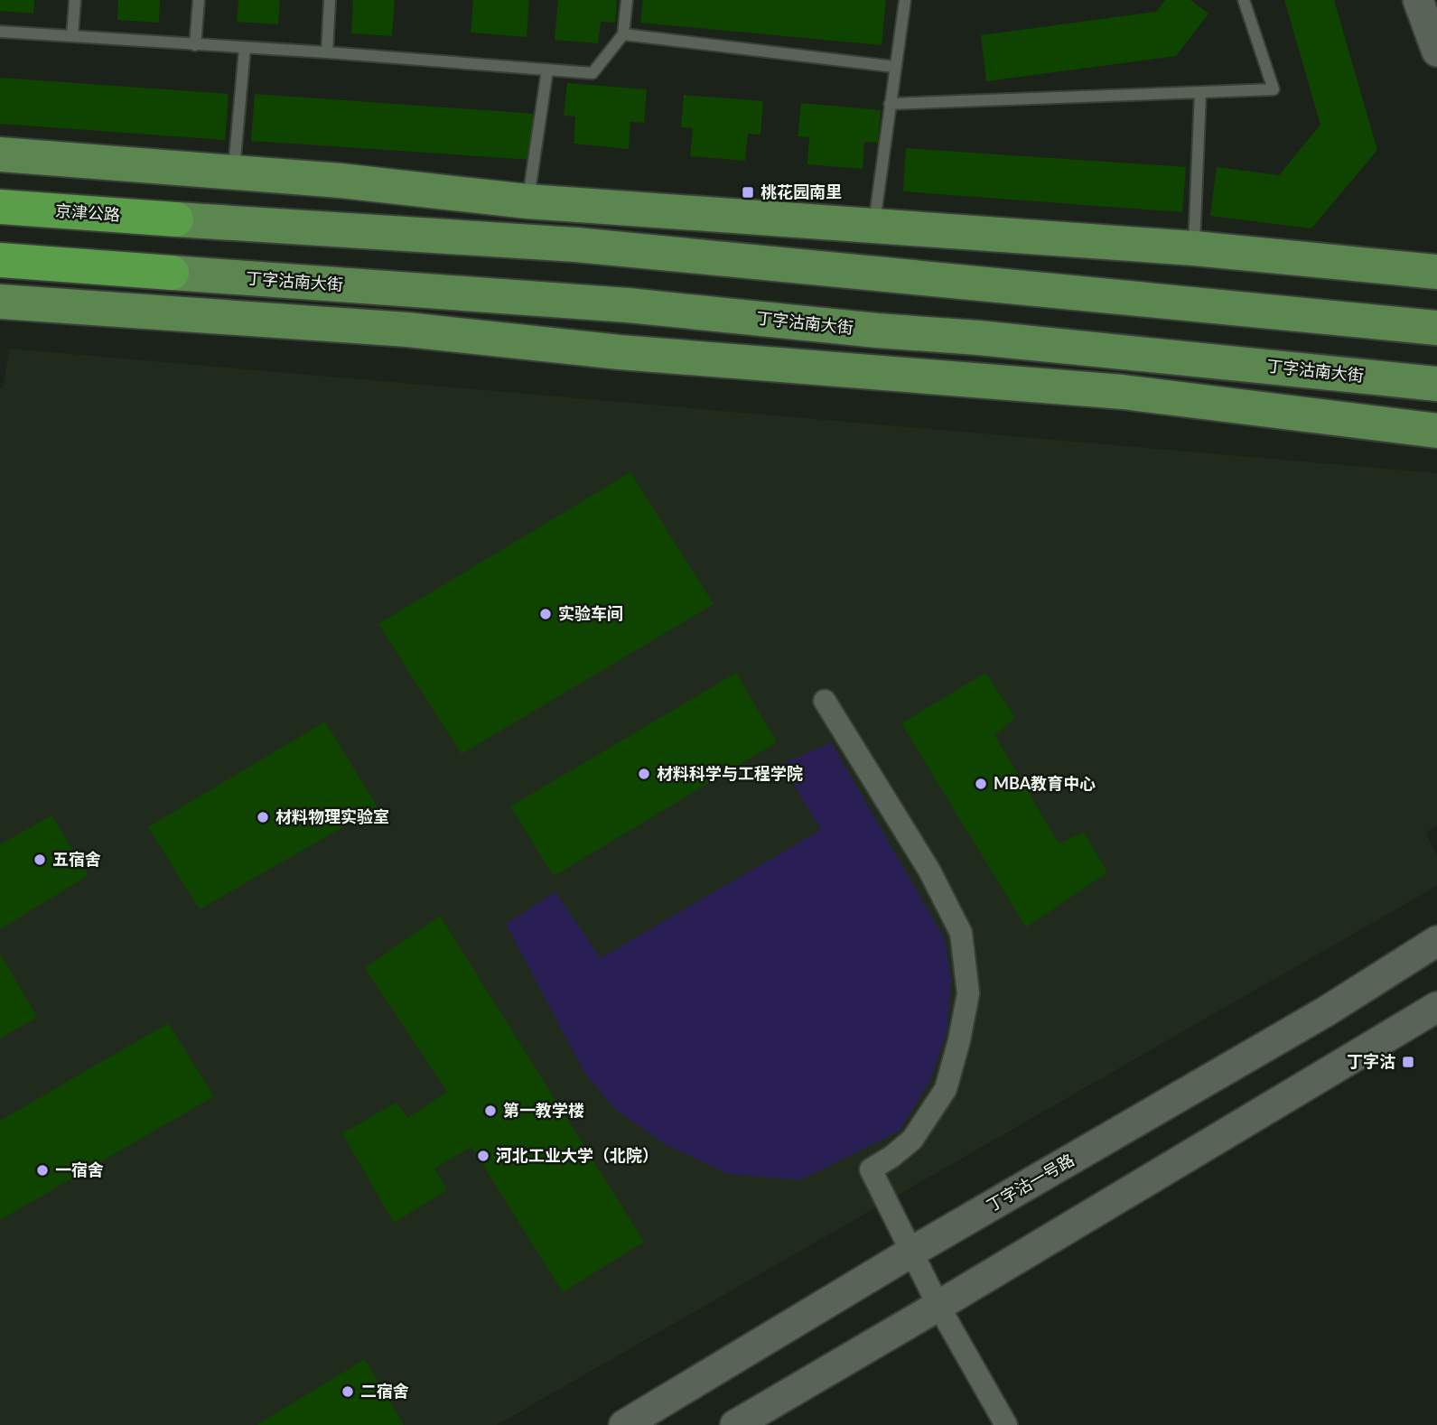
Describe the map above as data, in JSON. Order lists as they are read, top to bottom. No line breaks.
{"streets":{"highway":["京津公路"],"main road":["丁字沽南大街","丁字沽一号路"]},"places":{"transit":["桃花园南里","丁字沽"],"other":["实验车间","材料科学与工程学院","MBA教育中心","材料物理实验室","五宿舍","第一教学楼","河北工业大学（北院）","一宿舍","二宿舍"]}}
